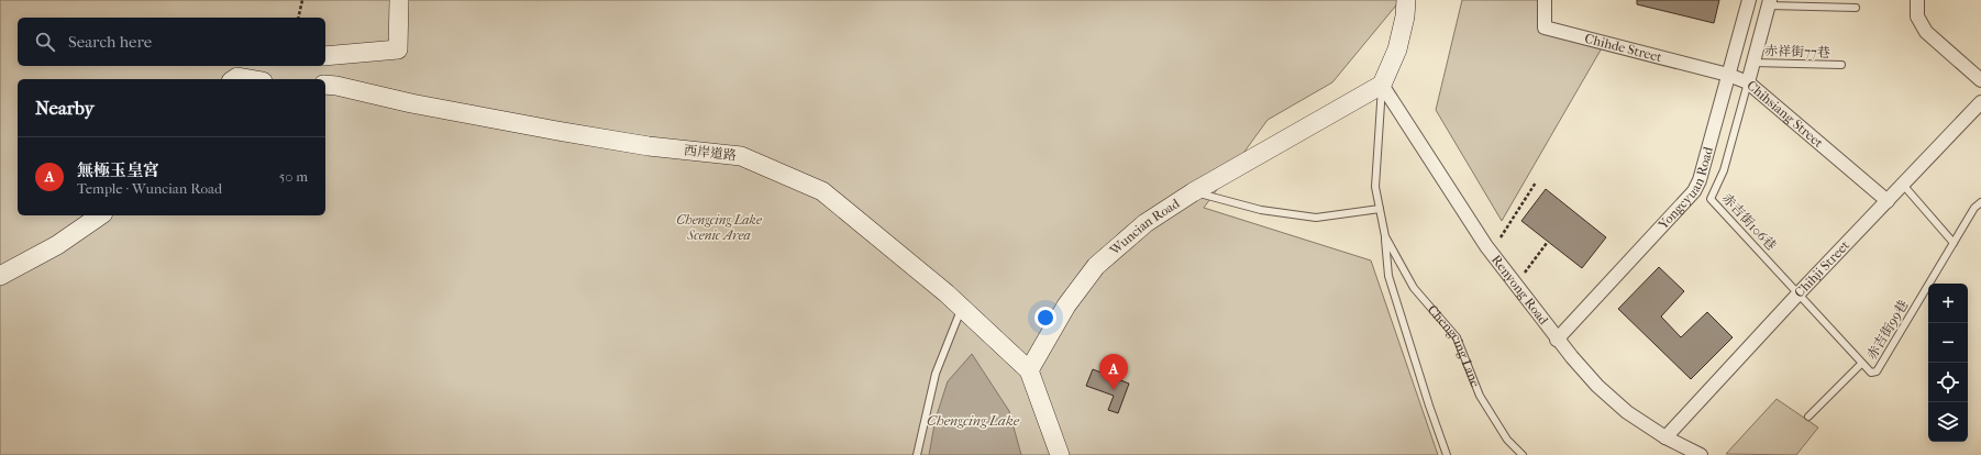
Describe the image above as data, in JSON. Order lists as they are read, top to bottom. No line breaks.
{"streets":{"street":["Chihde Street","Chihsiang Street","西岸道路","Yongcyuan Road","Wuncian Road","Chihji Street","Renyong Road","Chengcing Lane"],"lane":["赤祥街77巷","赤吉街106巷","赤吉街99巷"]},"crossings":[["Chihde Street","Yongcyuan Road"],["赤祥街77巷","Chihsiang Street"],["Chihsiang Street","赤吉街106巷"],["Chihsiang Street","Chihji Street"],["西岸道路","Wuncian Road"],["Yongcyuan Road","Renyong Road"],["赤吉街106巷","Chihji Street"],["赤吉街106巷","赤吉街99巷"],["Wuncian Road","Renyong Road"],["Wuncian Road","Chengcing Lane"],["Chihji Street","Renyong Road"],["Chihji Street","赤吉街99巷"],["Renyong Road","Chengcing Lane"]],"water":["Chengcing Lake"],"parks":["Chengcing Lake Scenic Area"],"page":{"search":"Search here","heading":"Nearby","list":[{"mark":"A","name":"無極玉皇宮","note":"Temple · Wuncian Road","value":"50 m"}],"map_buttons":["+","−"],"pins":"A"}}
